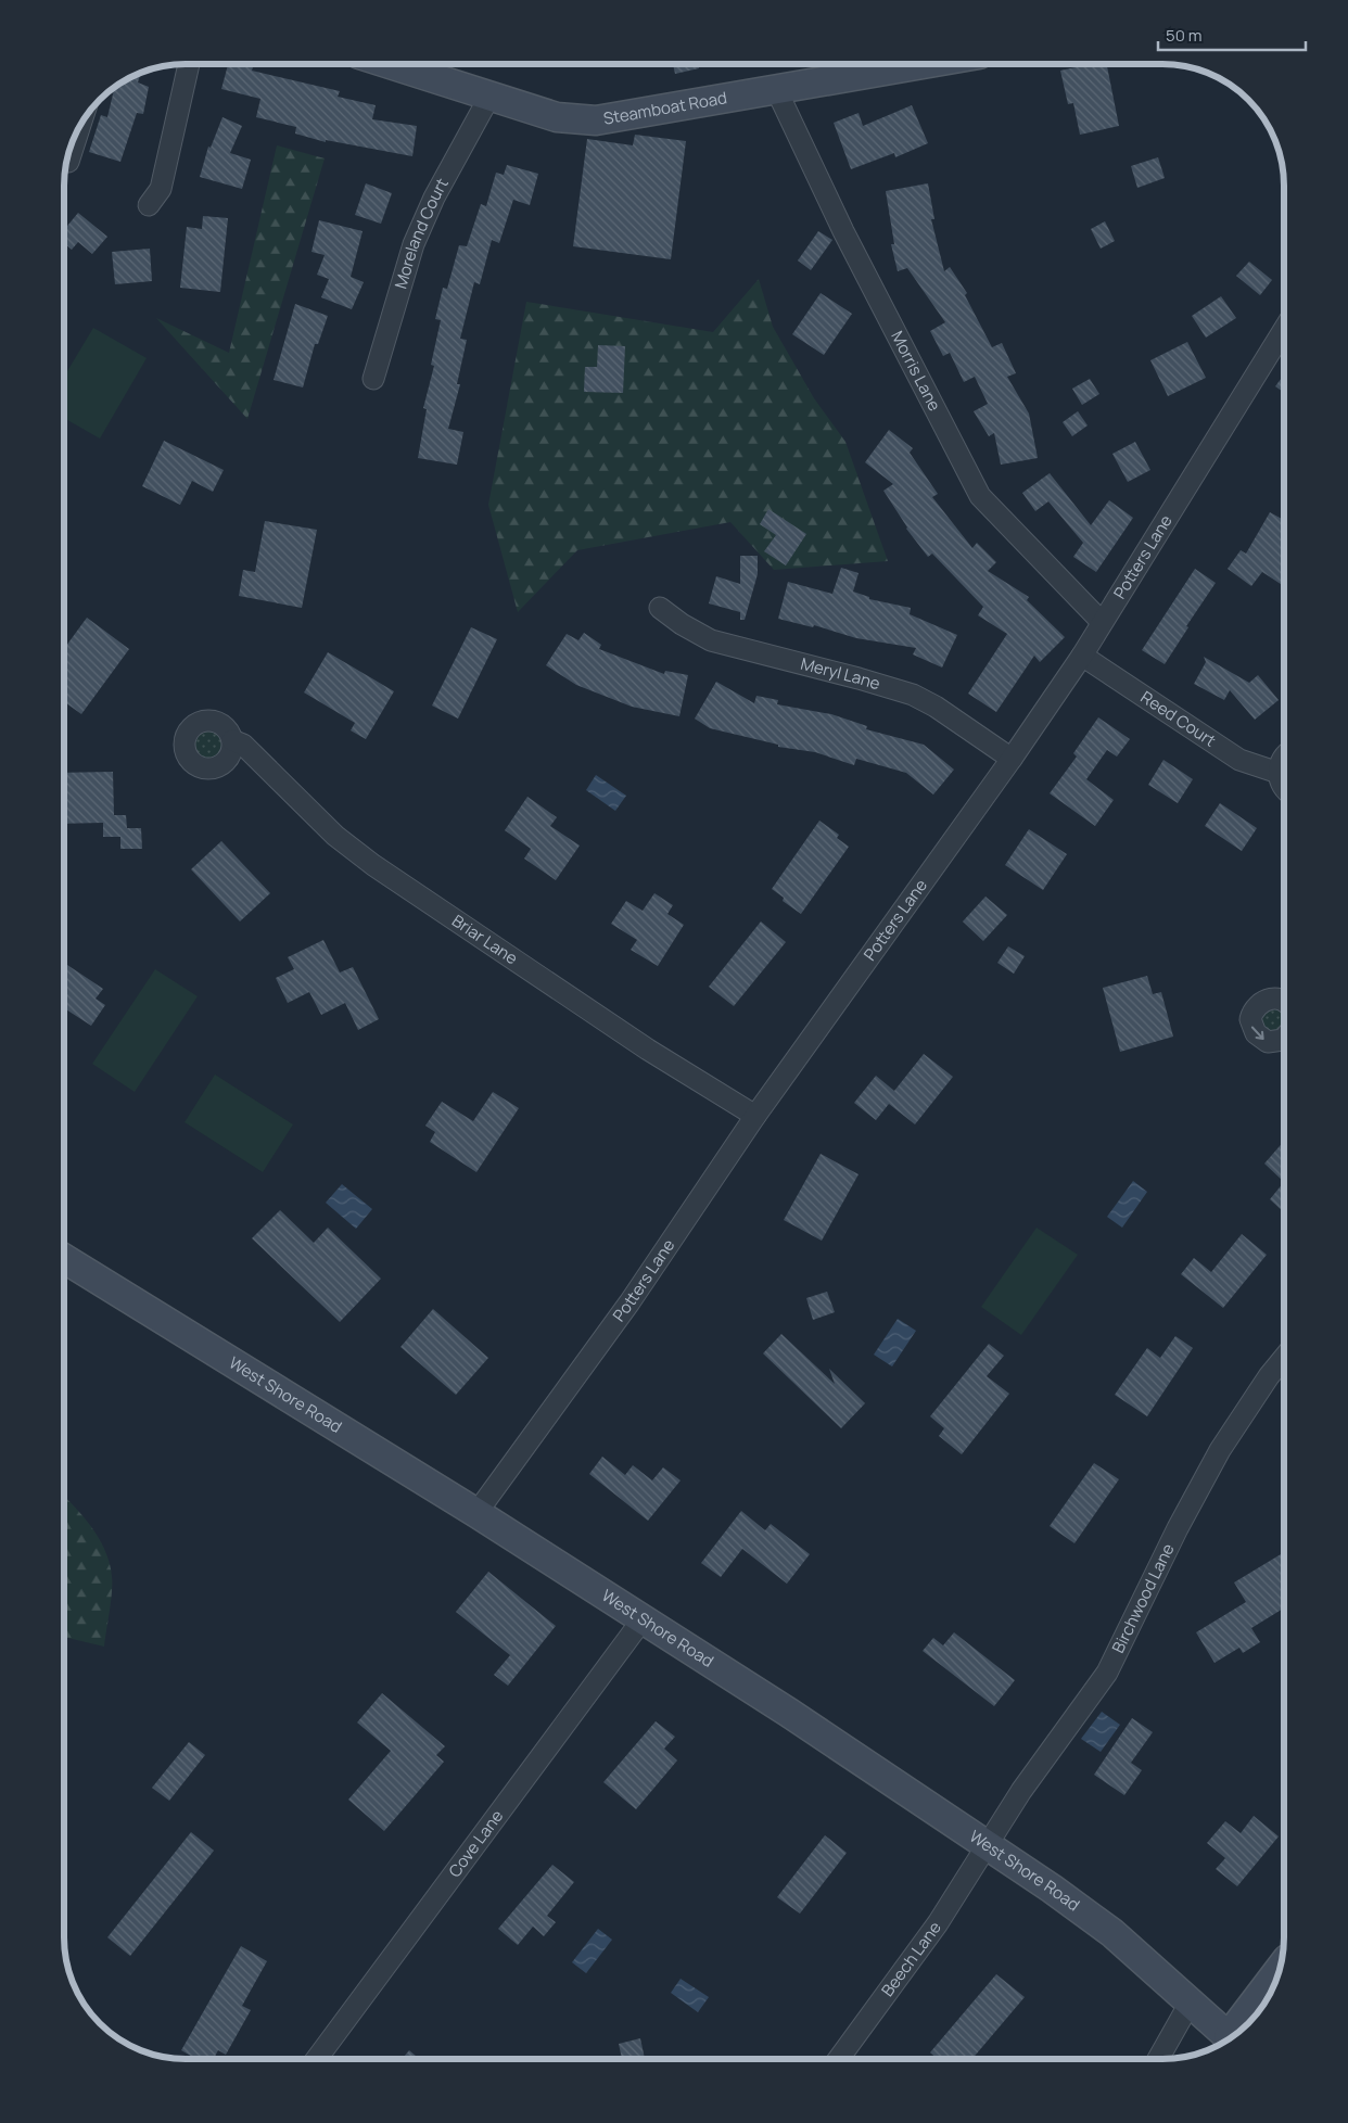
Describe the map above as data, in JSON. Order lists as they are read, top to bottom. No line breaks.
{"streets":{"main road":["Steamboat Road","West Shore Road"],"street":["Moreland Court","Morris Lane","Potters Lane","Meryl Lane","Reed Court","Briar Lane","Birchwood Lane","Cove Lane","Beech Lane"]},"crossings":[["Steamboat Road","Moreland Court"],["Steamboat Road","Morris Lane"],["Morris Lane","Potters Lane"],["Potters Lane","Meryl Lane"],["Potters Lane","Reed Court"],["Potters Lane","Briar Lane"],["Potters Lane","West Shore Road"],["West Shore Road","Birchwood Lane"],["West Shore Road","Cove Lane"],["West Shore Road","Beech Lane"],["Birchwood Lane","Beech Lane"]],"scale_bar":"50 m"}
